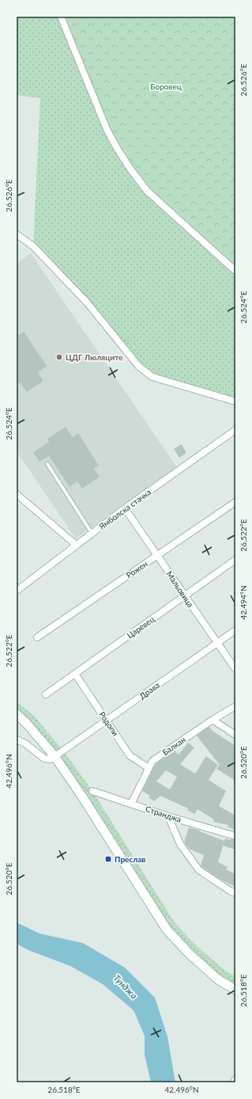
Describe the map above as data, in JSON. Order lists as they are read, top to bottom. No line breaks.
{"streets":{"street":["Ямболска стачка","Рожен","Мальовица","Царевец","Драва","Родопи","Балкан","Странджа"]},"crossings":[["Ямболска стачка","Мальовица"],["Рожен","Мальовица"],["Мальовица","Царевец"],["Мальовица","Драва"],["Царевец","Родопи"],["Драва","Родопи"],["Родопи","Балкан"],["Балкан","Странджа"]],"water":["Тунджа"],"parks":["Боровец"],"places":{"other":["ЦДГ Люляците"],"transit":["Преслав"]},"coordinates":["26.526°E","26.524°E","26.522°E","42.494°N","26.520°E","42.496°N","26.518°E"]}
